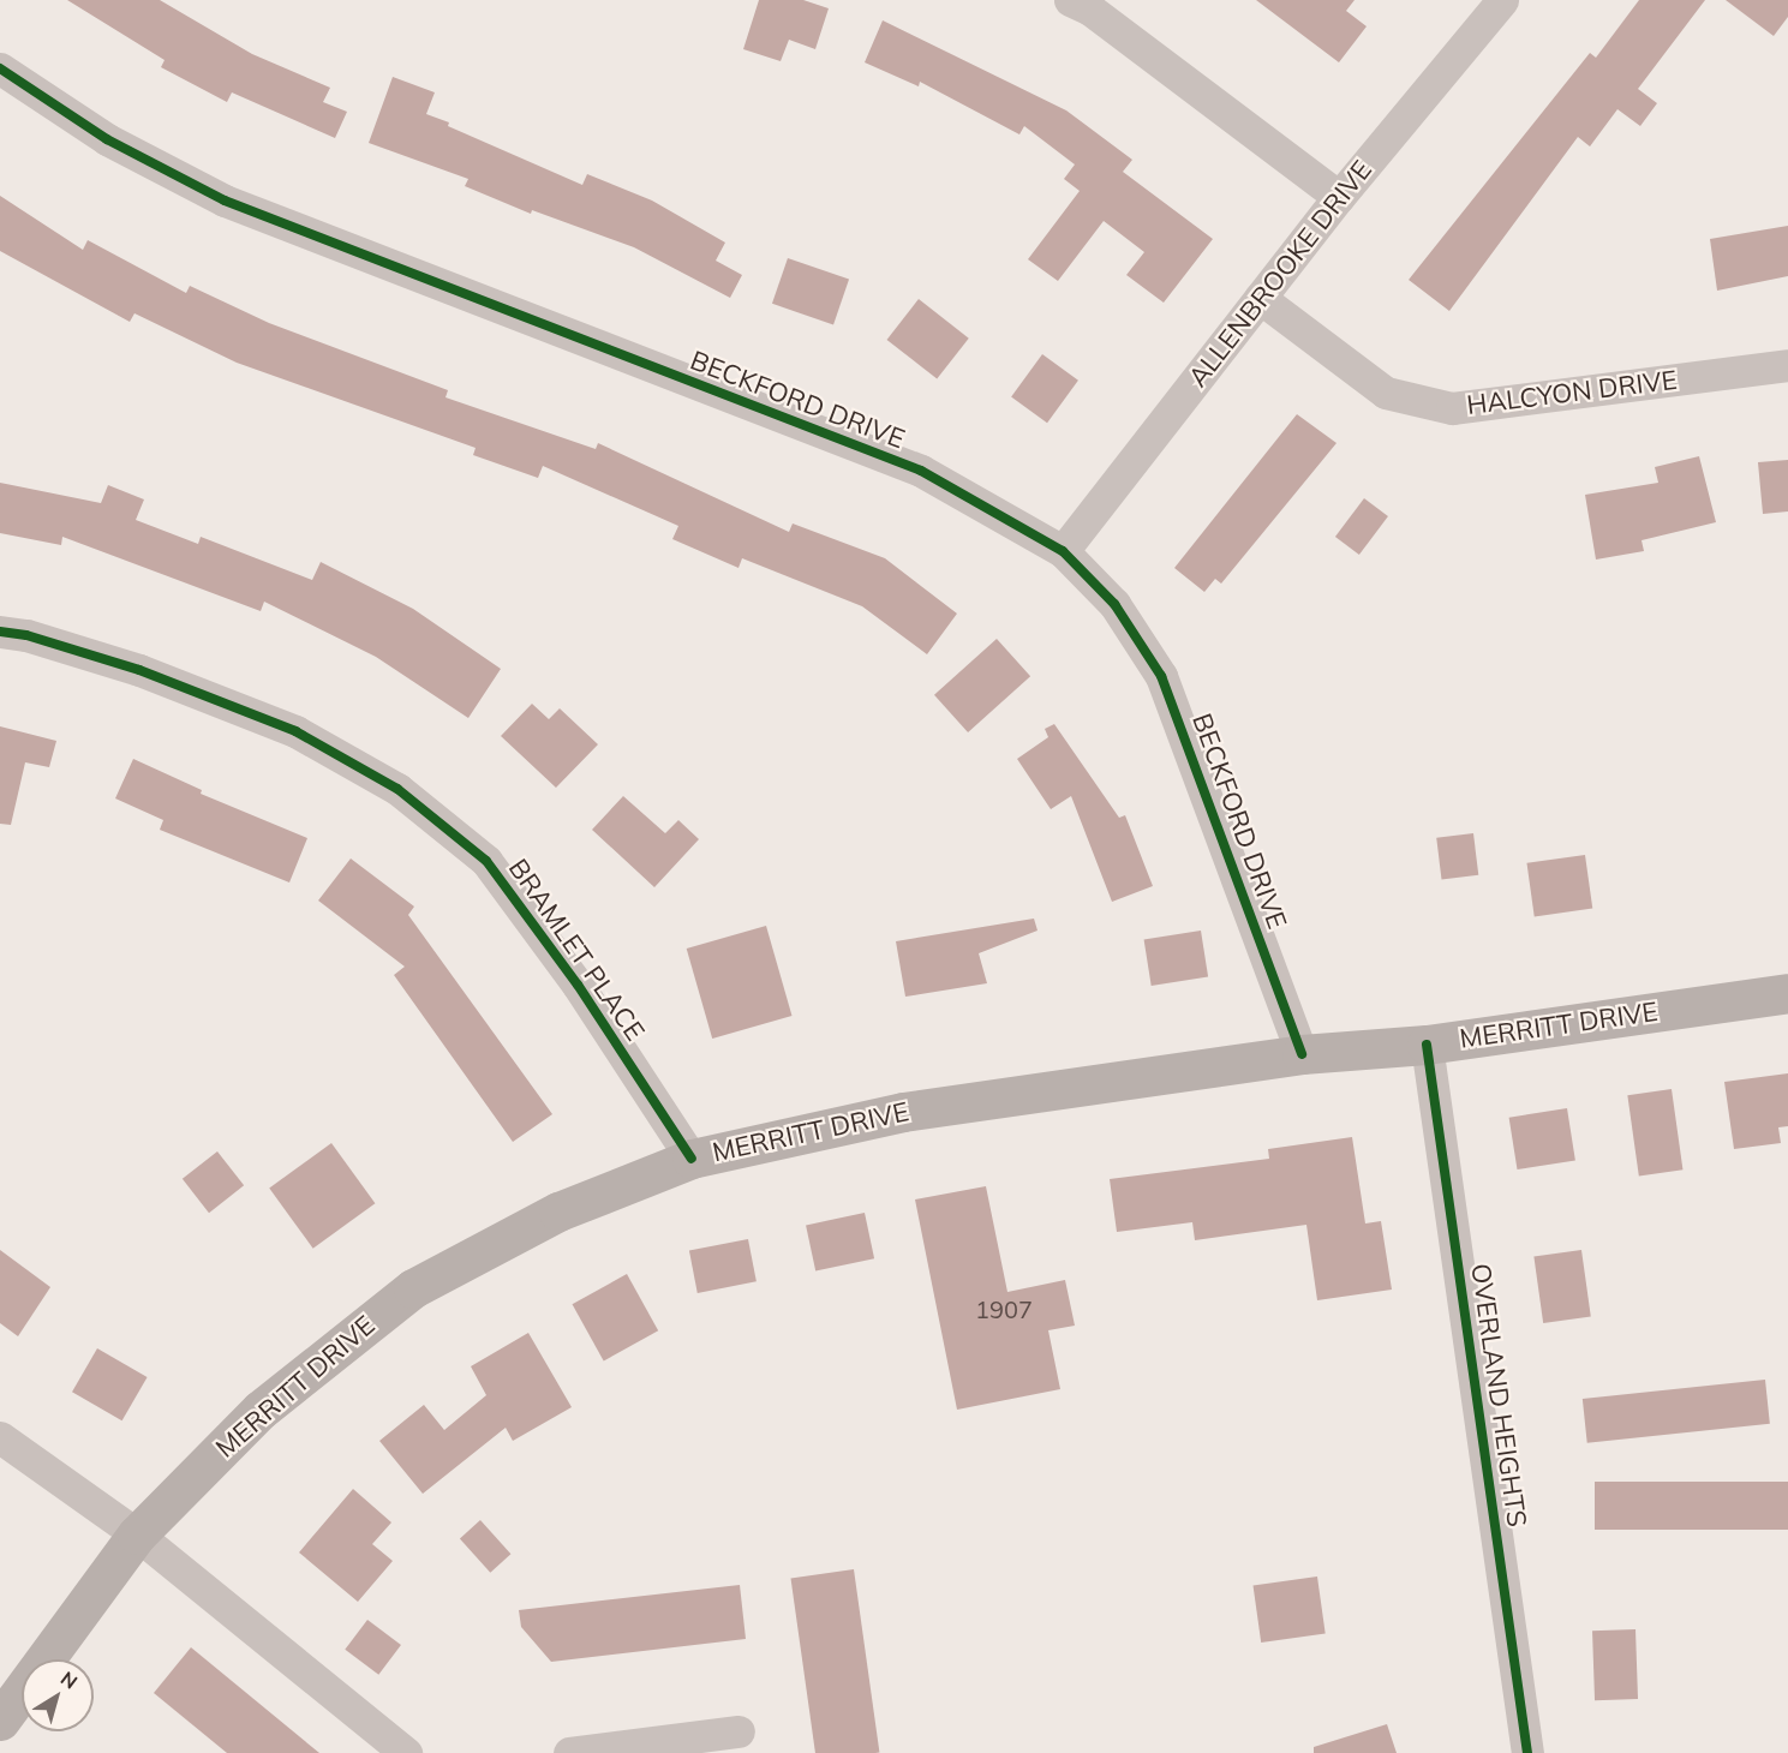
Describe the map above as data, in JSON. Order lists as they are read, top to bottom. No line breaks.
{"streets":{"main road":["MERRITT DRIVE"],"street":["ALLENBROOKE DRIVE","HALCYON DRIVE","BECKFORD DRIVE","BRAMLET PLACE","OVERLAND HEIGHTS"]},"crossings":[["ALLENBROOKE DRIVE","HALCYON DRIVE"],["ALLENBROOKE DRIVE","BECKFORD DRIVE"],["BECKFORD DRIVE","MERRITT DRIVE"],["BRAMLET PLACE","MERRITT DRIVE"],["MERRITT DRIVE","OVERLAND HEIGHTS"]],"house_numbers":["1907"],"north":"top right"}
